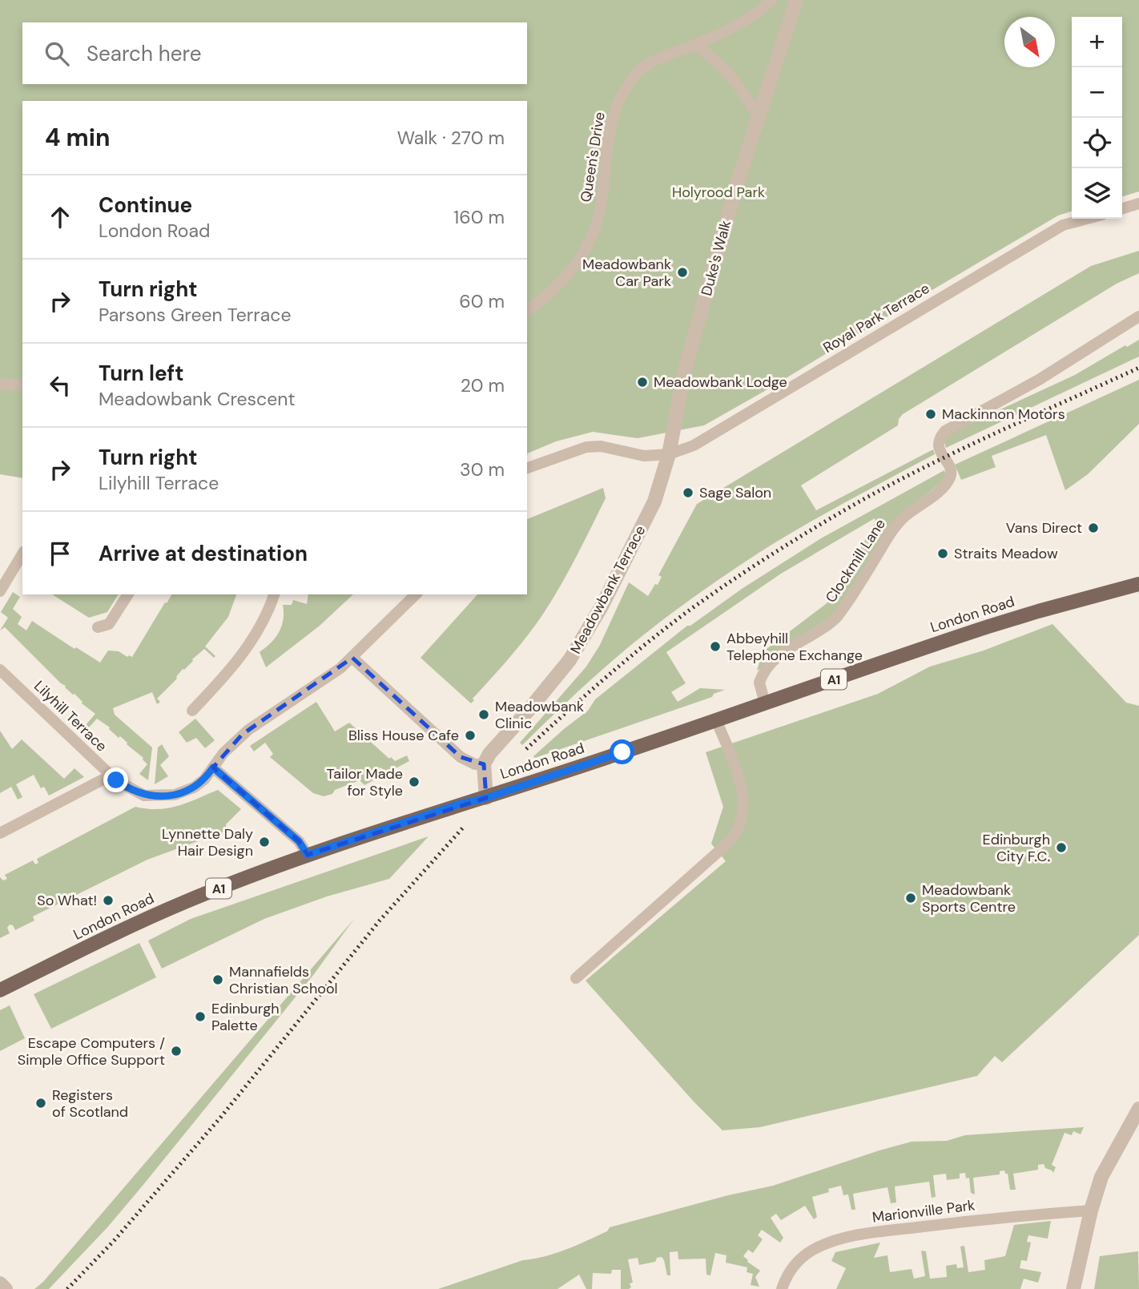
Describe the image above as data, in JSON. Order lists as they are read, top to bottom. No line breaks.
{"streets":{"main road":["London Road","A1"],"street":["Queen's Drive","Duke's Walk","Royal Park Terrace","Clockmill Lane","Meadowbank Terrace","Lilyhill Terrace","Marionville Park"]},"crossings":[["Duke's Walk","Royal Park Terrace"],["Duke's Walk","Meadowbank Terrace"],["Royal Park Terrace","Meadowbank Terrace"],["Clockmill Lane","London Road"]],"parks":["Holyrood Park"],"places":["Meadowbank Car Park","Meadowbank Lodge","Mackinnon Motors","Sage Salon","Vans Direct","Straits Meadow","Abbeyhill Telephone Exchange","Meadowbank Clinic","Bliss House Cafe","Tailor Made for Style","Lynnette Daly Hair Design","Edinburgh City F.C.","Meadowbank Sports Centre","So What!","Mannafields Christian School","Edinburgh Palette","Escape Computers / Simple Office Support","Registers of Scotland"],"north":"bottom right","page":{"map_buttons":["+","−"],"search":"Search here","heading":["4 min","Walk · 270 m"],"list":[["Continue","London Road","160 m"],["Turn right","Parsons Green Terrace","60 m"],["Turn left","Meadowbank Crescent","20 m"],["Turn right","Lilyhill Terrace","30 m"],"Arrive at destination"]}}
